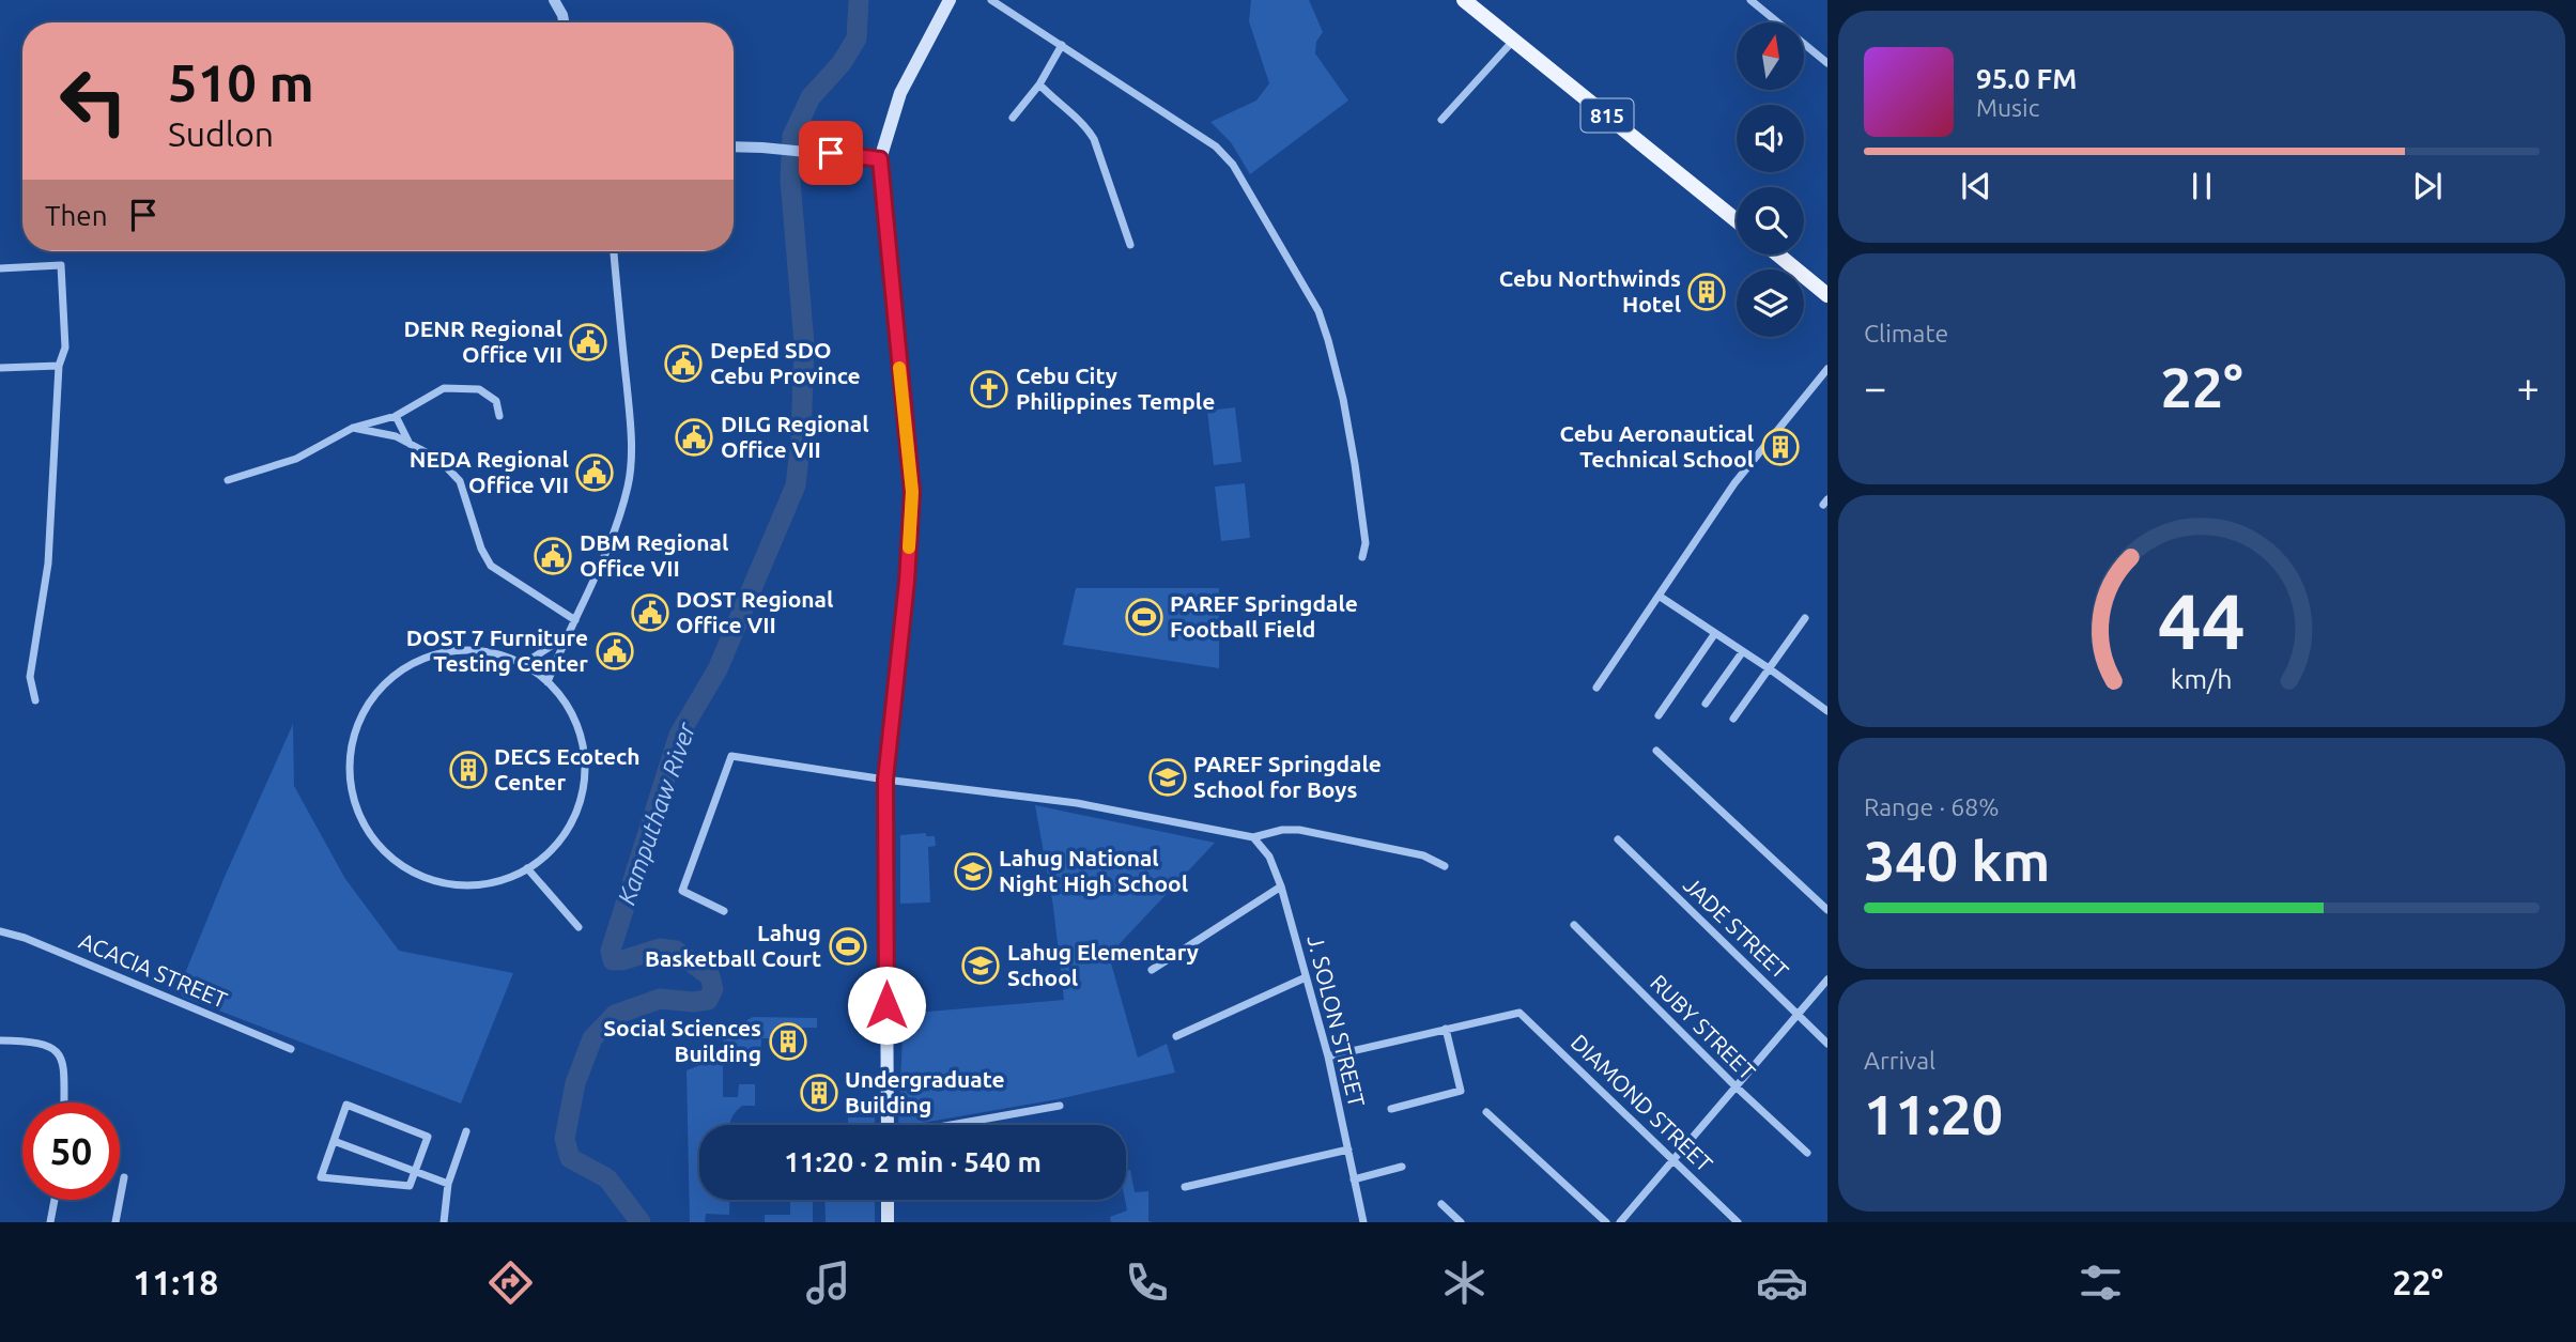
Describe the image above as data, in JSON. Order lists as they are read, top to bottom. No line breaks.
{"streets":{"main road":["815"],"street":["JADE STREET","ACACIA STREET","J. SOLON STREET","RUBY STREET","DIAMOND STREET"]},"water":["Kamputhaw River"],"places":{"building":["Cebu Northwinds Hotel","Cebu Aeronautical Technical School","DECS Ecotech Center","Social Sciences Building","Undergraduate Building"],"public building":["DENR Regional Office VII","DepEd SDO Cebu Province","DILG Regional Office VII","NEDA Regional Office VII","DBM Regional Office VII","DOST Regional Office VII","DOST 7 Furniture Testing Center"],"church":["Cebu City Philippines Temple"],"sports":["PAREF Springdale Football Field","Lahug Basketball Court"],"school or university":["PAREF Springdale School for Boys","Lahug National Night High School","Lahug Elementary School"]},"north":"top","page":{"turn":["510 m","Sudlon"],"song":["95.0 FM","Music"],"then":"Then","tile":["Climate",["Range · 68%","340 km"],["Arrival","11:20"]],"heat":["−","22°","+"],"limit":"50","trip":"11:20 · 2 min · 540 m","tabs":["11:18","22°"],"gauge":["44","km/h"]}}
